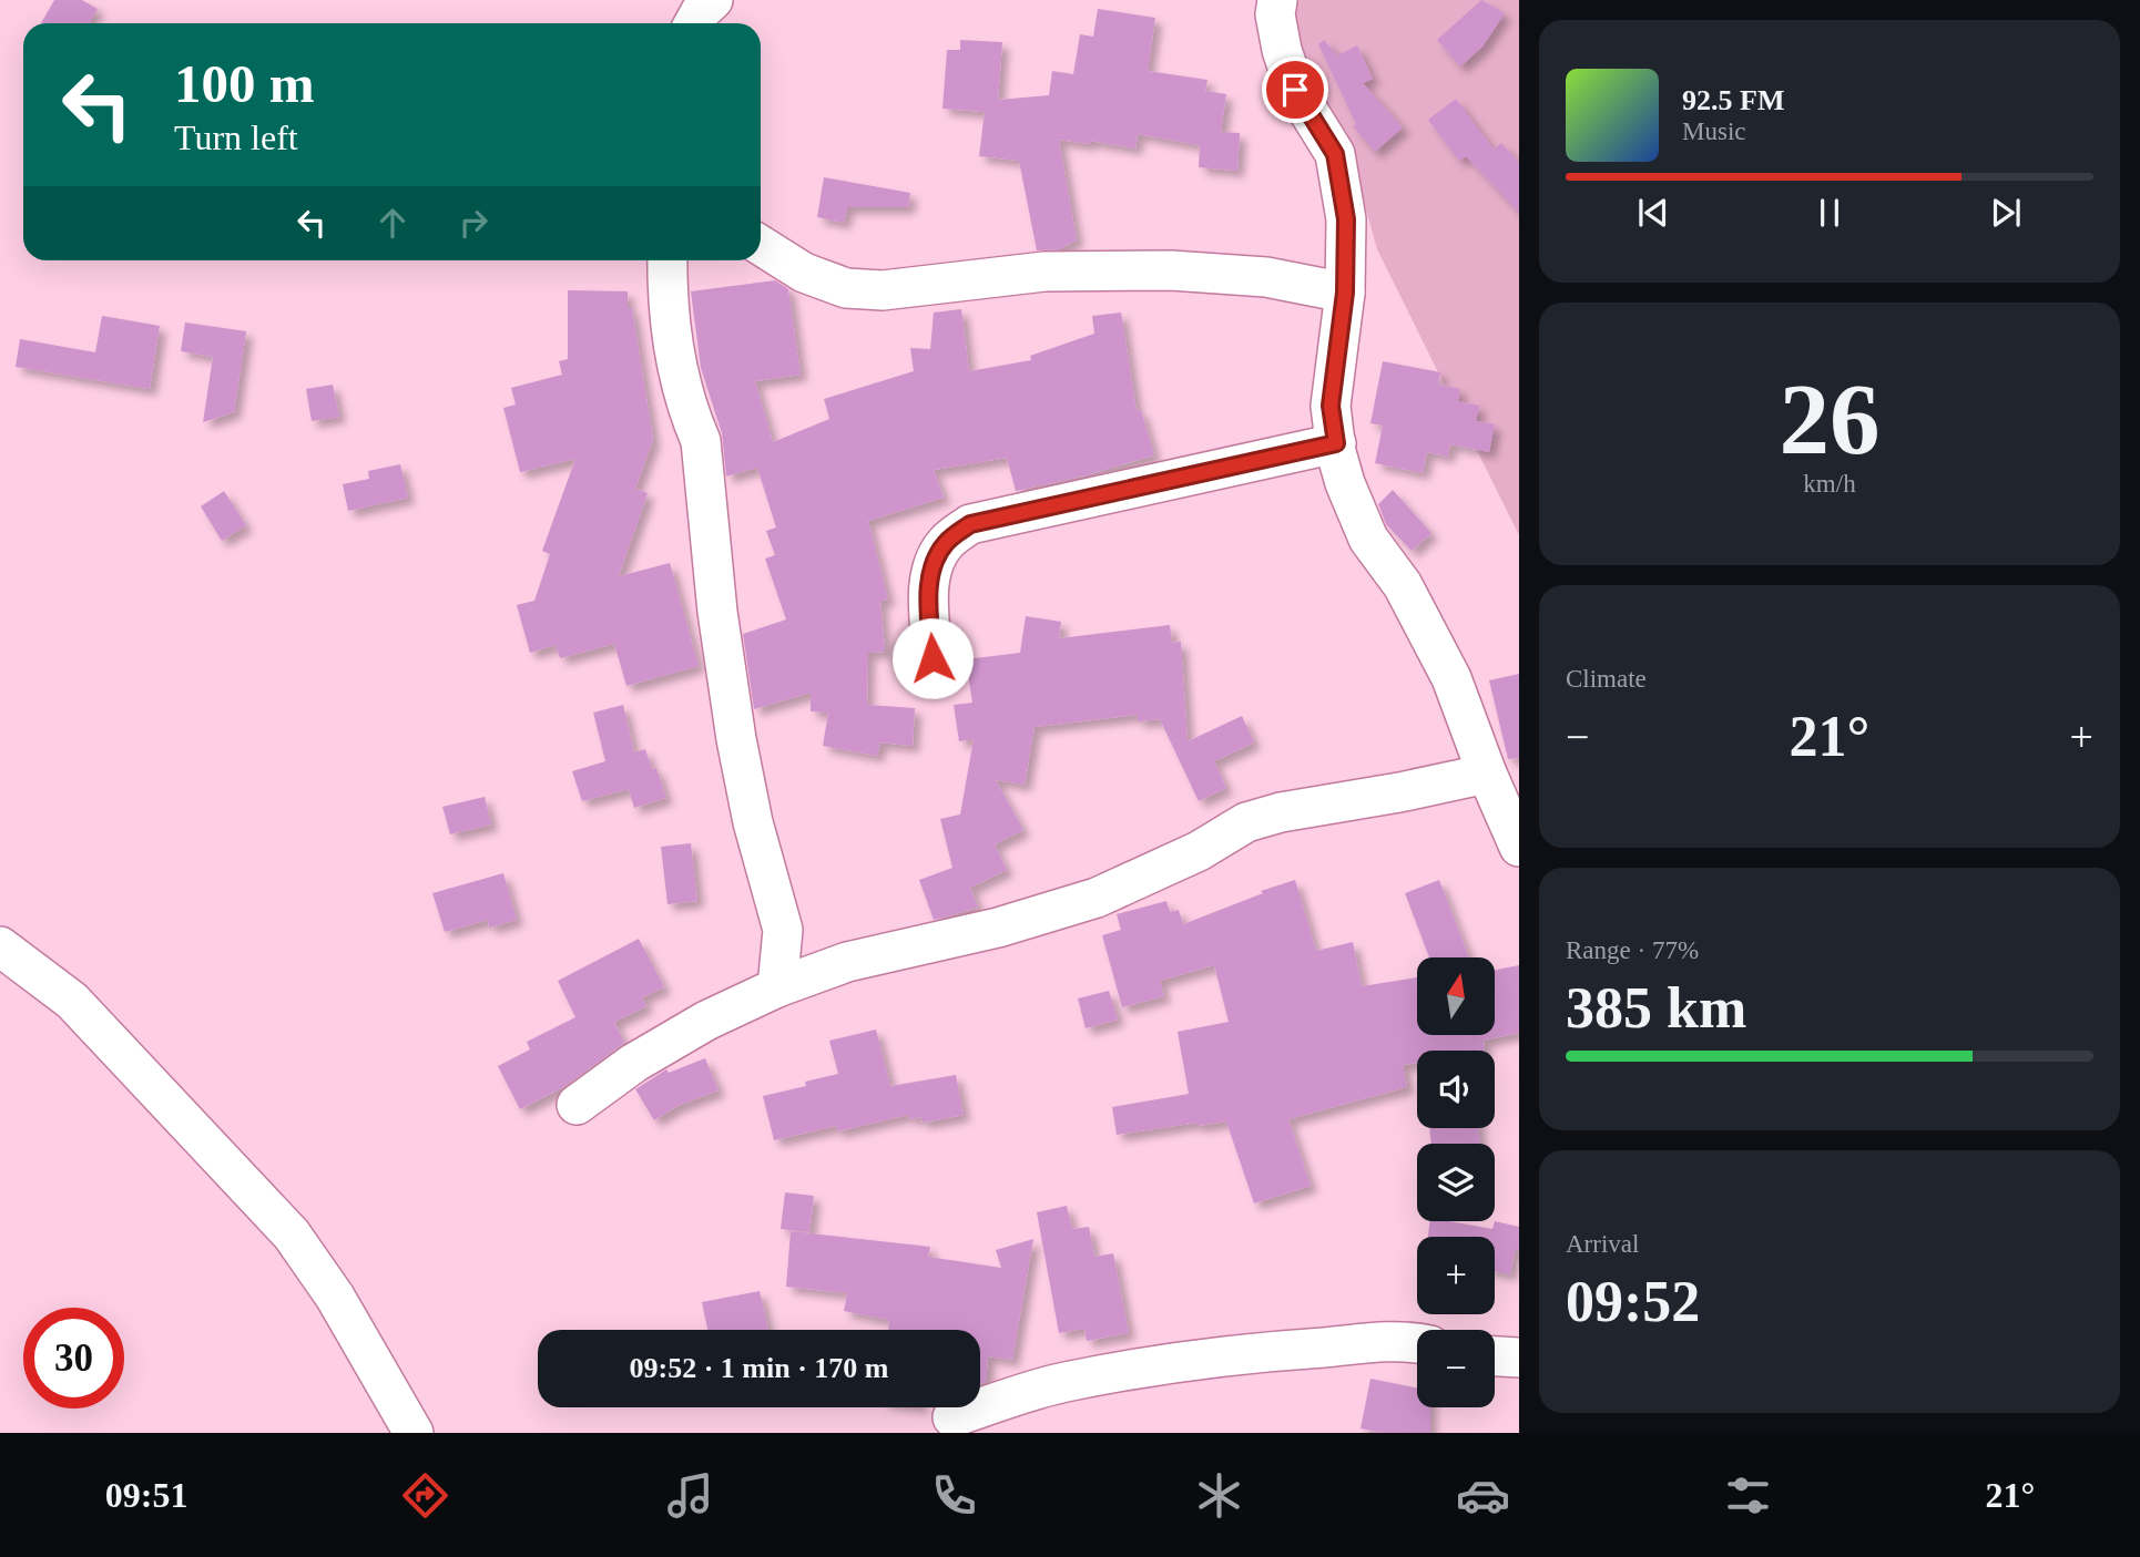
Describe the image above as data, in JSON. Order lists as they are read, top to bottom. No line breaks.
{"north":"top","page":{"turn":["100 m","Turn left"],"song":["92.5 FM","Music"],"tile":[["26","km/h"],"Climate",["Range · 77%","385 km"],["Arrival","09:52"]],"heat":["−","21°","+"],"map_buttons":["+","−"],"limit":"30","trip":"09:52 · 1 min · 170 m","tabs":["09:51","21°"]}}
